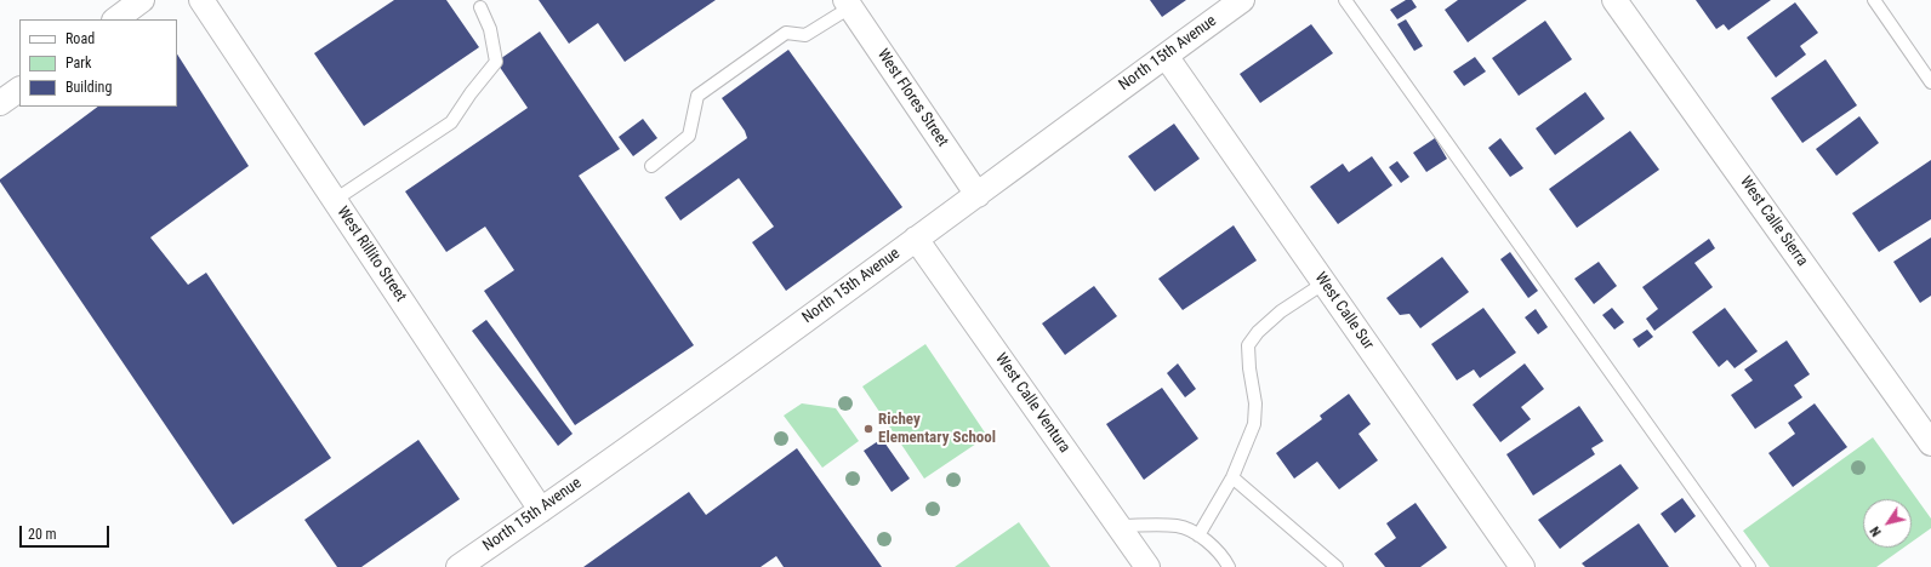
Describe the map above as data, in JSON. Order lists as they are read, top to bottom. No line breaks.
{"streets":{"street":["North 15th Avenue","West Flores Street","West Calle Sierra","West Rillito Street","West Calle Sur","West Calle Ventura"]},"crossings":[["North 15th Avenue","West Flores Street"],["North 15th Avenue","West Rillito Street"],["North 15th Avenue","West Calle Sur"],["North 15th Avenue","West Calle Ventura"]],"places":["Richey Elementary School"],"legend":["Road","Park","Building"],"scale_bar":"20 m","north":"bottom left"}
